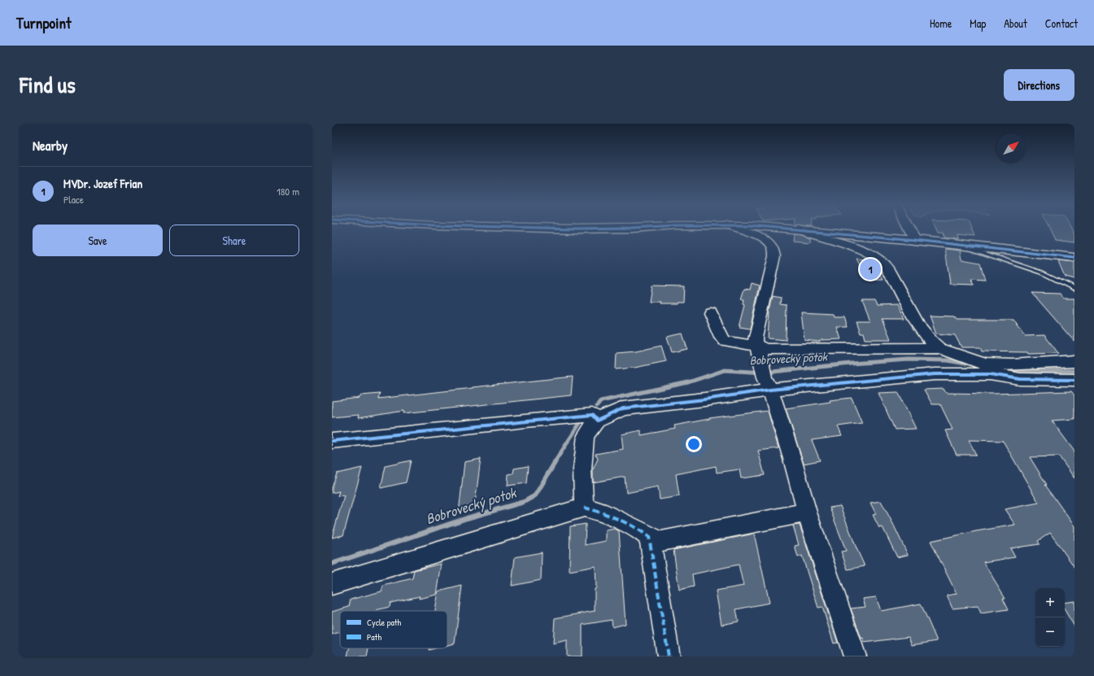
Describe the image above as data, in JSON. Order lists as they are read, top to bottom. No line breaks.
{"water":["Bobrovecký potok"],"legend":["Cycle path","Path"],"north":"top right","page":{"header":"Turnpoint","nav":["Home","Map","About","Contact"],"title":"Find us","buttons":["Directions",["Save","Share"]],"heading":"Nearby","list":[{"mark":"1","name":"MVDr. Jozef Frian","note":"Place","value":"180 m"}],"pins":"1","map_buttons":["+","−"]}}
